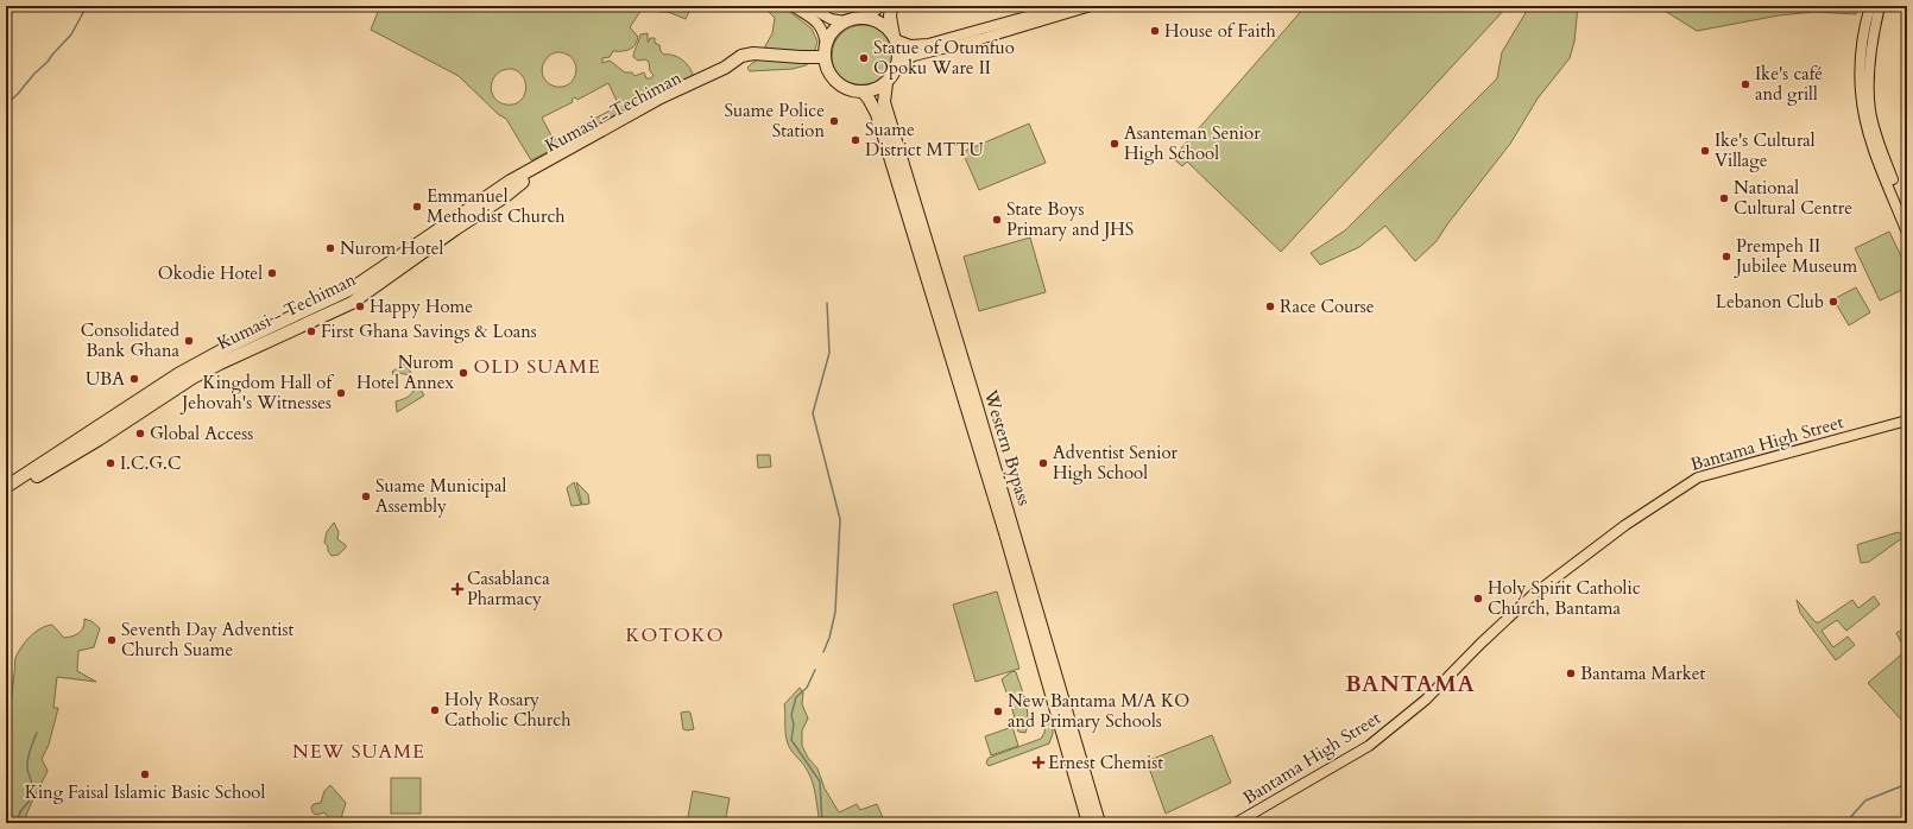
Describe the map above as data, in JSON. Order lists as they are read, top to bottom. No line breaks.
{"streets":{"highway":["Kumasi - Techiman","Western Bypass"],"main road":["Bantama High Street"]},"districts":["OLD SUAME","KOTOKO","BANTAMA","NEW SUAME"],"places":{"other":["House of Faith","Statue of Otumfuo Opoku Ware II","Ike's café and grill","Suame Police Station","Suame District MTTU","Asanteman Senior High School","Ike's Cultural Village","National Cultural Centre","Emmanuel Methodist Church","State Boys Primary and JHS","Nurom Hotel","Prempeh II Jubilee Museum","Okodie Hotel","Lebanon Club","Happy Home","Race Course","First Ghana Savings & Loans","Consolidated Bank Ghana","Nurom Hotel Annex","UBA","Kingdom Hall of Jehovah's Witnesses","Global Access","I.C.G.C","Adventist Senior High School","Suame Municipal Assembly","Holy Spirit Catholic Church, Bantama","Seventh Day Adventist Church Suame","Bantama Market","Holy Rosary Catholic Church","New Bantama M/A KO and Primary Schools","King Faisal Islamic Basic School"],"health":["Casablanca Pharmacy","Ernest Chemist"]}}
